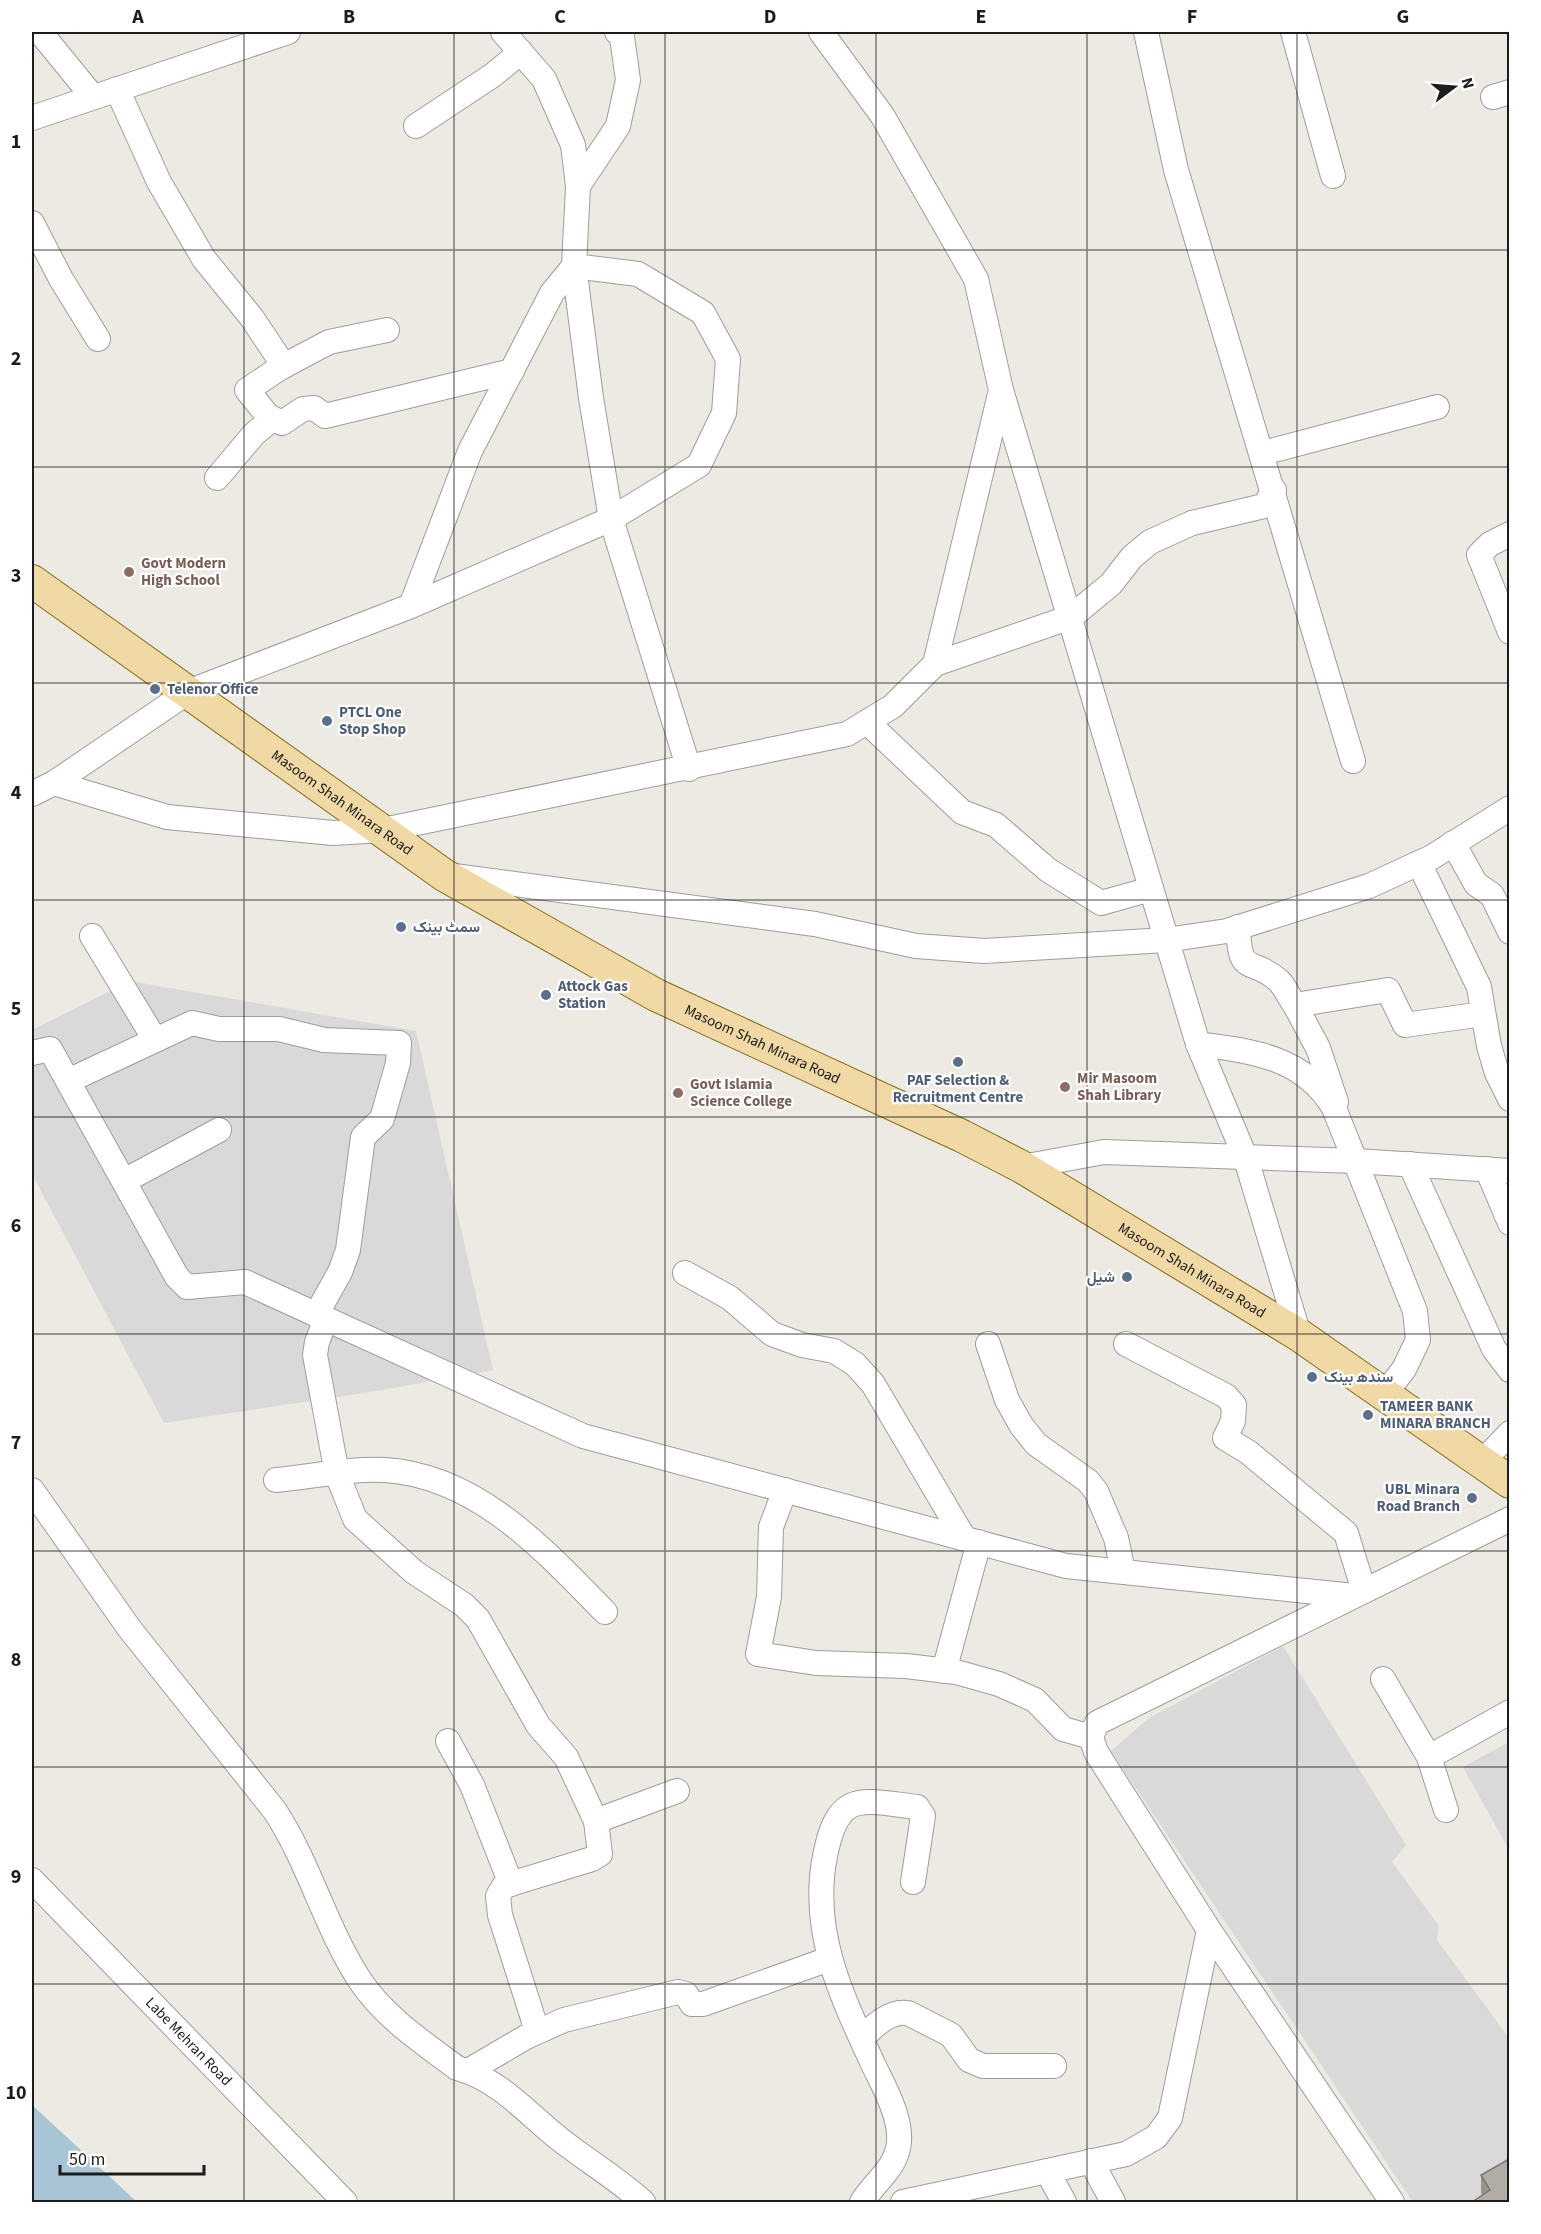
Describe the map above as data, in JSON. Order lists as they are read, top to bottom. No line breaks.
{"streets":{"main road":["Masoom Shah Minara Road"],"street":["Labe Mehran Road"]},"places":["Govt Modern High School","Telenor Office","PTCL One Stop Shop","سمٹ بینک","Attock Gas Station","PAF Selection & Recruitment Centre","Mir Masoom Shah Library","Govt Islamia Science College","شیل","سندھ بینک","TAMEER BANK MINARA BRANCH","UBL Minara Road Branch"],"scale_bar":"50 m","north":"right","grid":{"columns":["A","B","C","D","E","F","G"],"rows":["1","2","3","4","5","6","7","8","9","10"]}}
